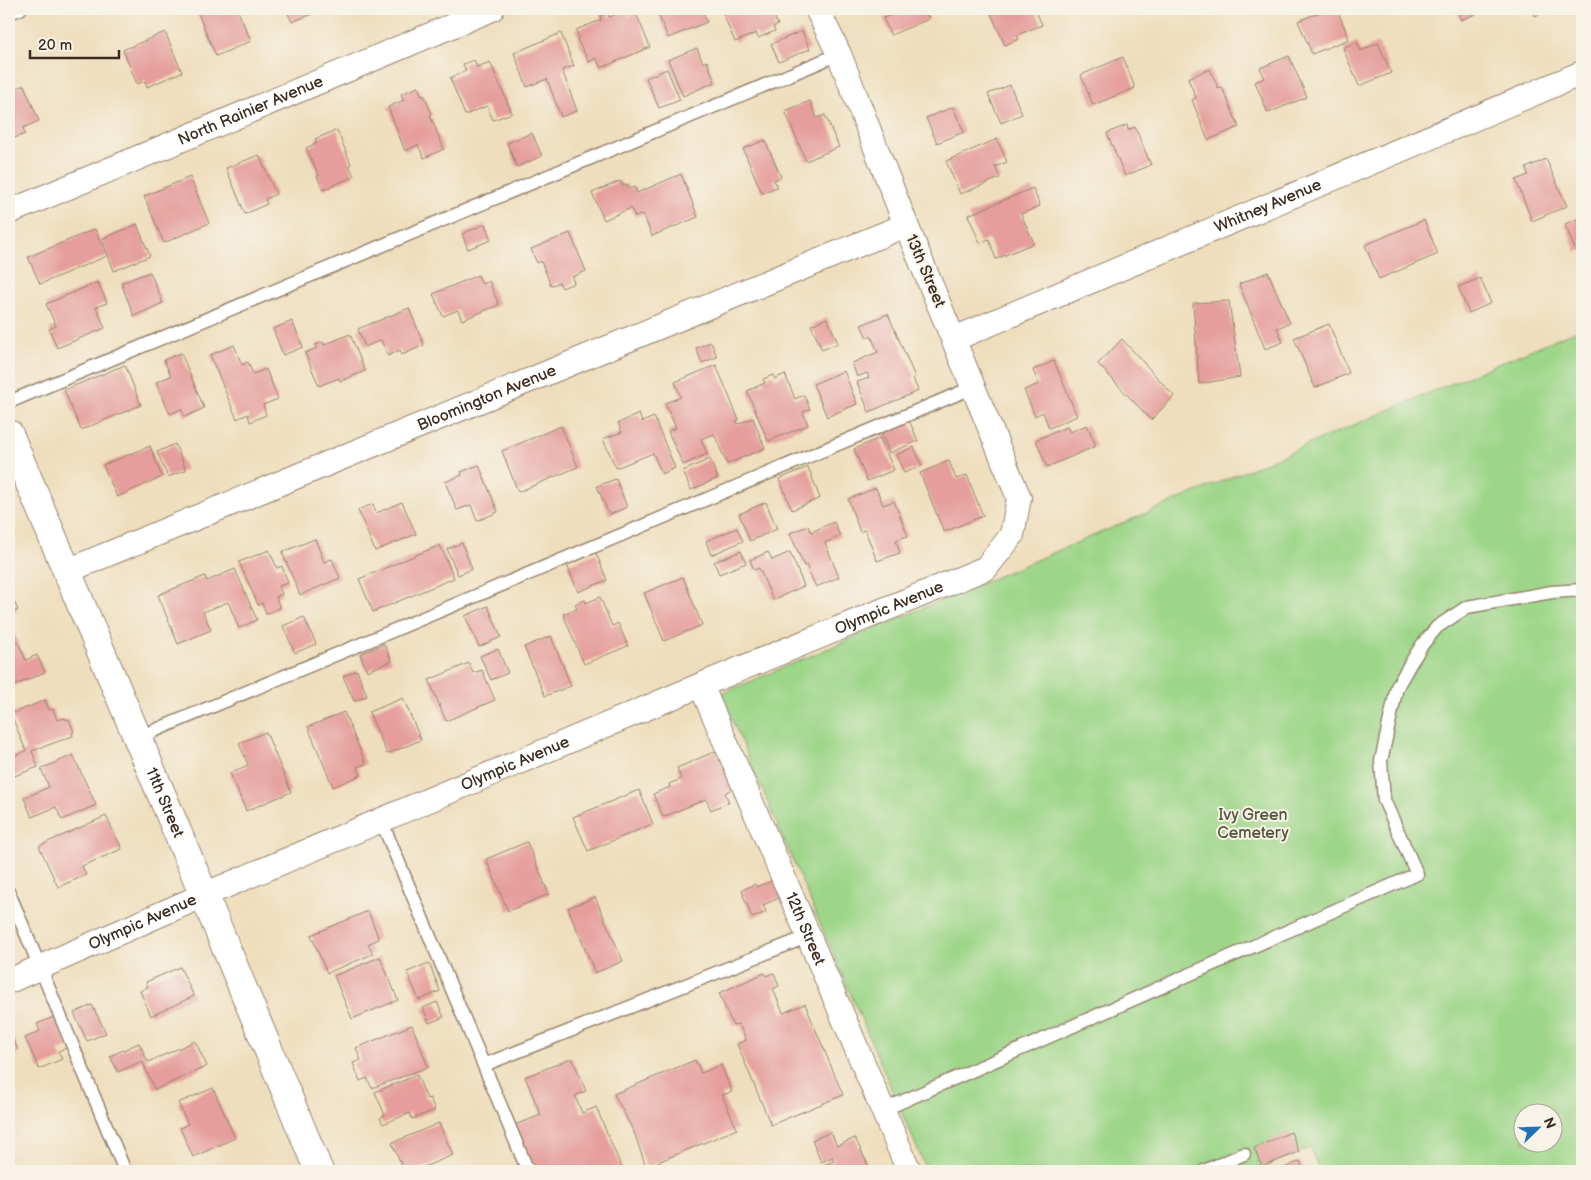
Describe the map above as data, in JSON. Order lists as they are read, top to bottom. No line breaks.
{"streets":{"main road":["11th Street"],"street":["North Rainier Avenue","Whitney Avenue","13th Street","Bloomington Avenue","Olympic Avenue","12th Street"]},"crossings":[["Whitney Avenue","13th Street"],["13th Street","Bloomington Avenue"],["13th Street","Olympic Avenue"],["Bloomington Avenue","11th Street"],["Olympic Avenue","11th Street"],["Olympic Avenue","12th Street"]],"parks":["Ivy Green Cemetery"],"scale_bar":"20 m","north":"top right"}
